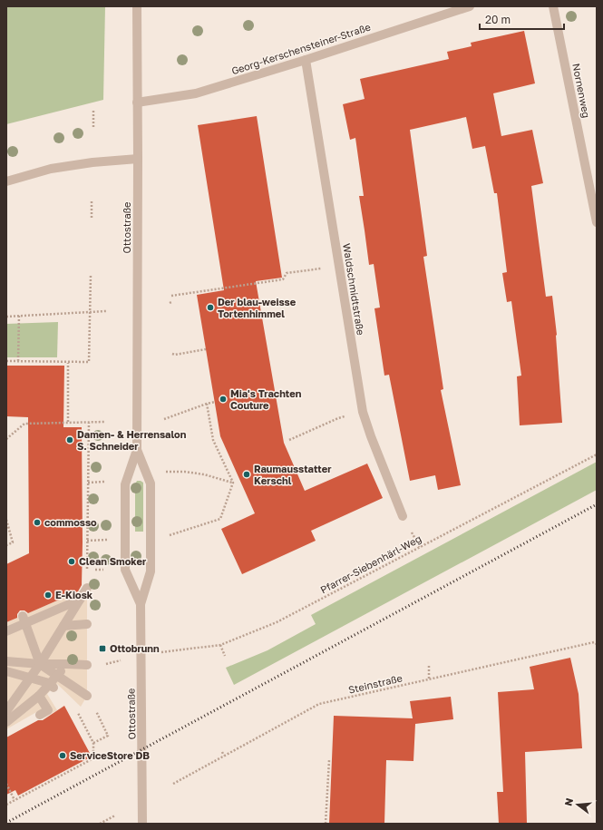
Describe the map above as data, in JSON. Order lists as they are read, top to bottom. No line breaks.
{"streets":{"street":["Georg-Kerschensteiner-Straße","Nornenweg","Ottostraße","Waldschmidtstraße"],"path":["Pfarrer-Siebenhärl-Weg","Steinstraße"]},"crossings":[["Georg-Kerschensteiner-Straße","Ottostraße"],["Georg-Kerschensteiner-Straße","Waldschmidtstraße"],["Ottostraße","Pfarrer-Siebenhärl-Weg"]],"places":{"other":["Der blau-weisse Tortenhimmel","Mia's Trachten Couture","Damen- & Herrensalon S. Schneider","Raumausstatter Kerschl","commosso","Clean Smoker","E-Kiosk","ServiceStore DB"],"transit":["Ottobrunn"]},"scale_bar":"20 m","north":"left"}
